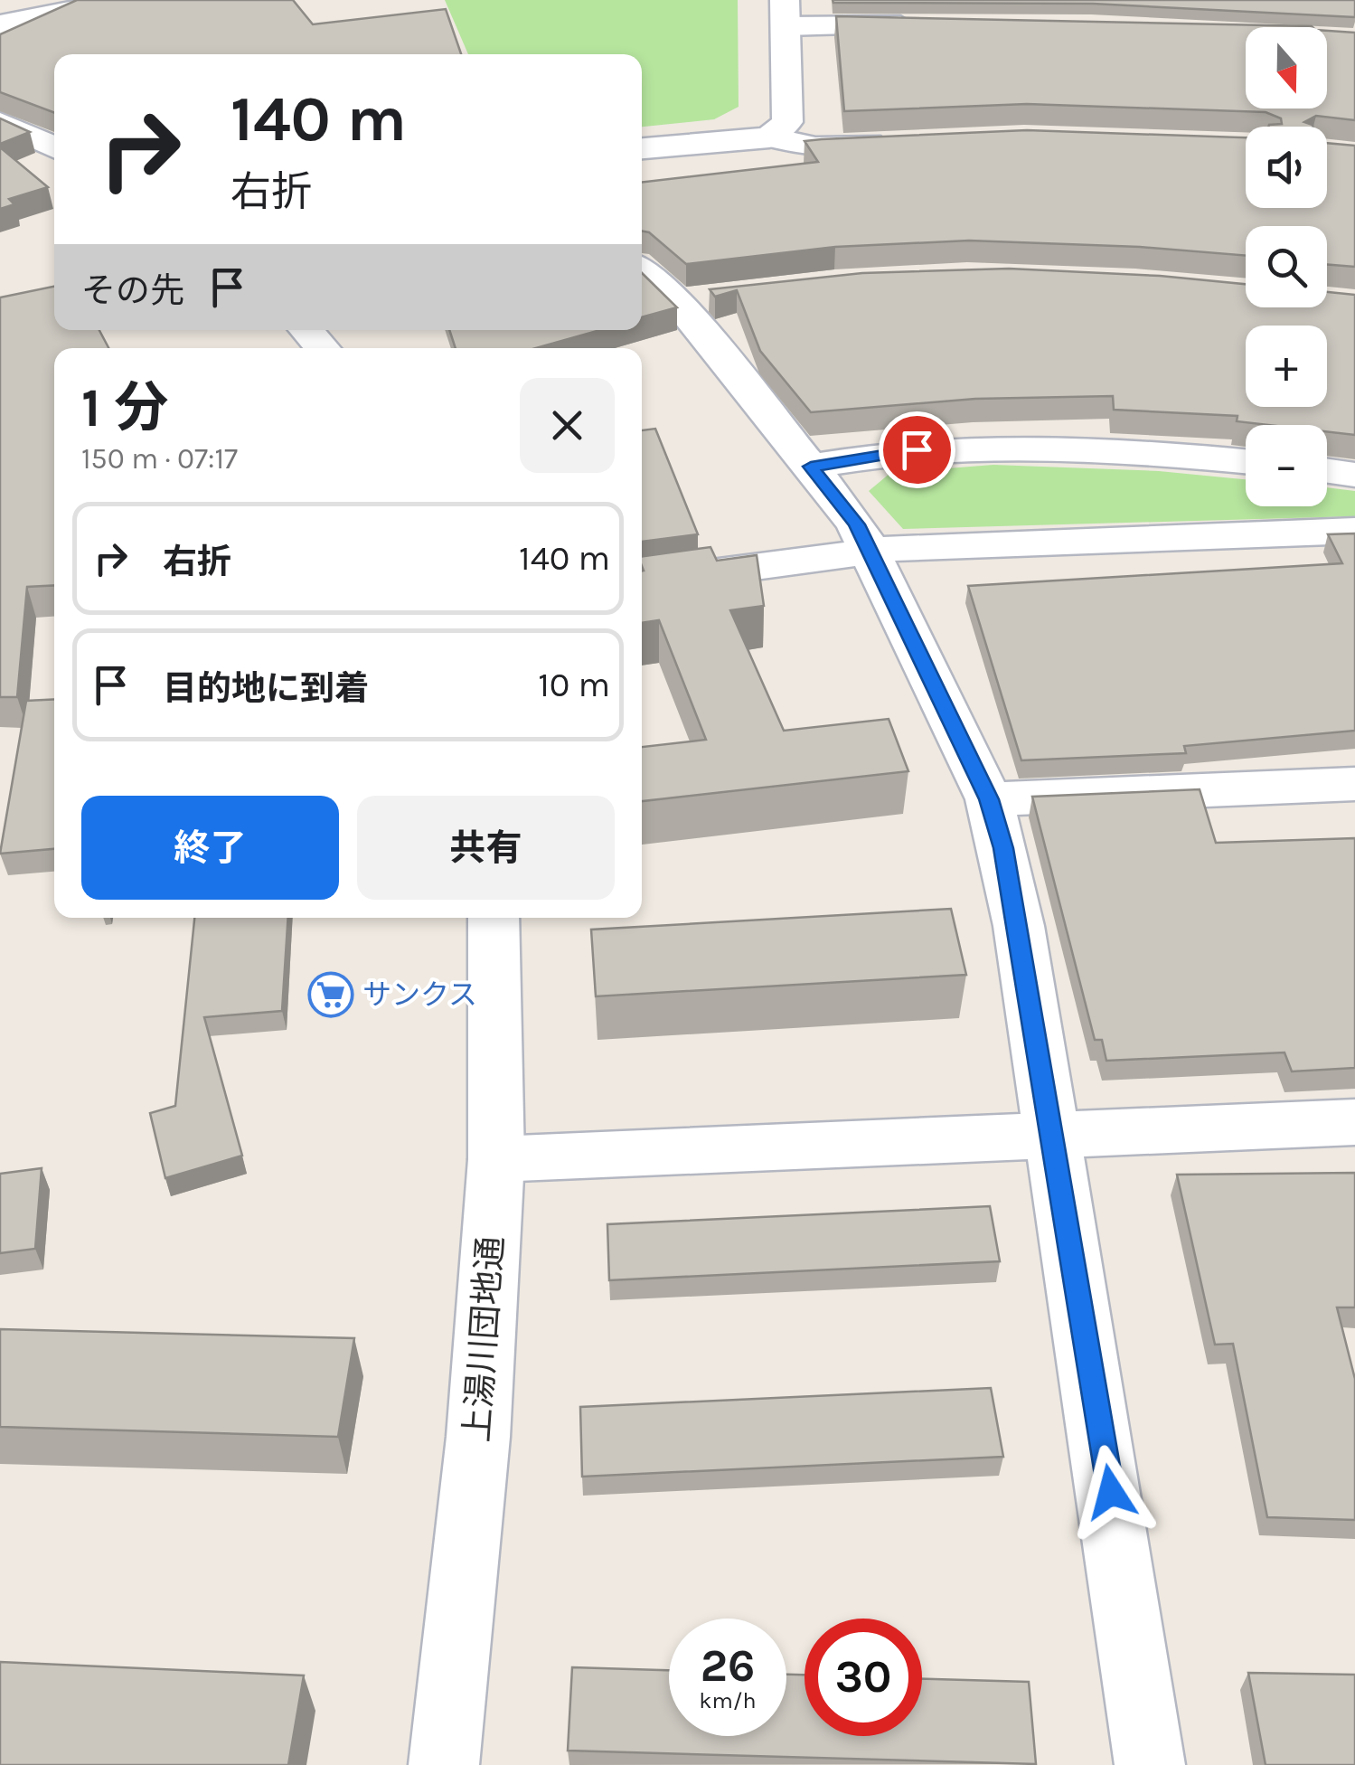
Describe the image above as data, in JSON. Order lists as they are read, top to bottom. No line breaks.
{"streets":{"street":["上湯川団地通"]},"places":{"supermarket":["サンクス"]},"north":"bottom","page":{"map_buttons":["+","−"],"turn":["140 m","右折"],"then":"その先","heading":["1 分","150 m · 07:17"],"list":[{"name":"右折","value":"140 m"},{"name":"目的地に到着","value":"10 m"}],"buttons":["終了","共有"],"speed":"26 km/h","limit":"30"}}
